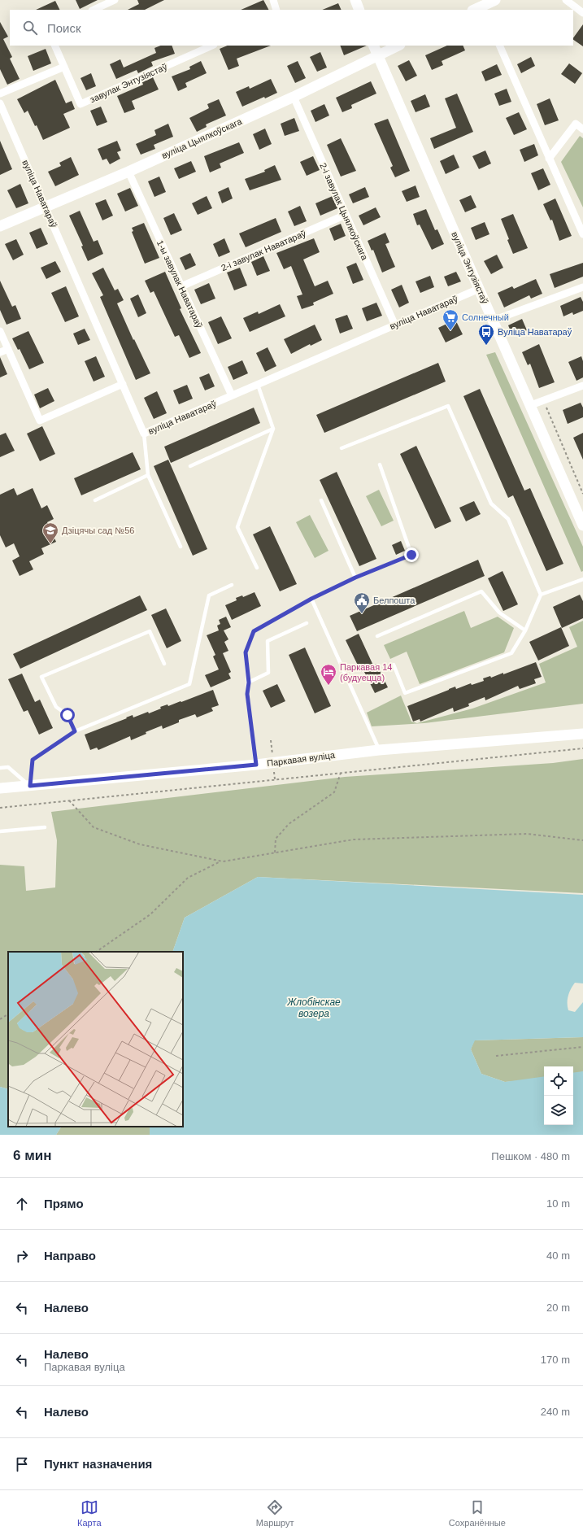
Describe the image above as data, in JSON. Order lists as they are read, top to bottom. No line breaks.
{"streets":{"main road":["вуліца Цыялкоўскага","вуліца Энтузіястаў","Паркавая вуліца"],"street":["завулак Энтузіястаў","вуліца Наватараў","2-і завулак Цыялкоўскага","2-і завулак Наватараў","1-ы завулак Наватараў"]},"crossings":[["вуліца Цыялкоўскага","вуліца Наватараў"],["вуліца Цыялкоўскага","2-і завулак Цыялкоўскага"],["вуліца Цыялкоўскага","вуліца Энтузіястаў"],["вуліца Цыялкоўскага","1-ы завулак Наватараў"],["вуліца Наватараў","2-і завулак Цыялкоўскага"],["вуліца Наватараў","вуліца Энтузіястаў"],["вуліца Наватараў","1-ы завулак Наватараў"],["2-і завулак Цыялкоўскага","2-і завулак Наватараў"],["2-і завулак Наватараў","1-ы завулак Наватараў"]],"water":["Жлобінскае возера"],"places":{"supermarket":["Солнечный"],"bus stop":["Вуліца Наватараў"],"school or university":["Дзіцячы сад №56"],"public building":["Белпошта"],"hotel":["Паркавая 14 (будуецца)"]},"page":{"search":"Поиск","heading":["6 мин","Пешком · 480 m"],"list":[["Прямо","10 m"],["Направо","40 m"],["Налево","20 m"],["Налево","Паркавая вуліца","170 m"],["Налево","240 m"],"Пункт назначения"],"nav":["Карта","Маршрут","Сохранённые"]}}
